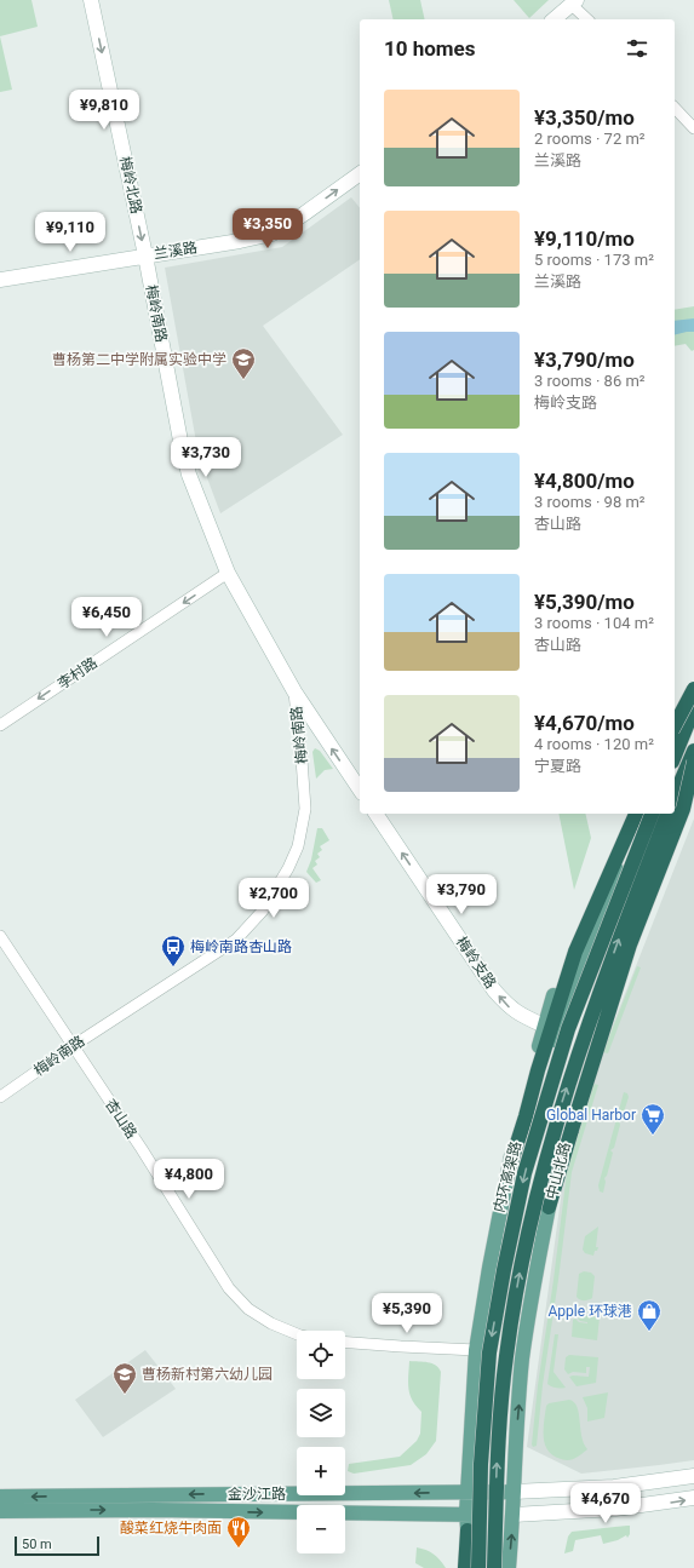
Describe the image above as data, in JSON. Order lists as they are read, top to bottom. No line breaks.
{"streets":{"highway":["内环高架路"],"main road":["中山北路","金沙江路"],"street":["梅岭北路","兰溪路","梅岭南路","李村路","梅岭支路","杏山路"]},"crossings":[["梅岭北路","兰溪路"],["梅岭北路","梅岭南路"],["兰溪路","梅岭南路"],["梅岭南路","李村路"],["梅岭南路","杏山路"],["中山北路","金沙江路"]],"one_way":["梅岭北路","兰溪路","李村路","梅岭支路"],"places":{"school or university":["曹杨第二中学附属实验中学","曹杨新村第六幼儿园"],"bus stop":["梅岭南路杏山路"],"supermarket":["Global Harbor"],"shop":["Apple 环球港"],"restaurant":["酸菜红烧牛肉面"]},"scale_bar":"50 m","page":{"heading":"10 homes","list":[{"name":"¥3,350/mo","note":"2 rooms · 72 m² · 兰溪路"},{"name":"¥9,110/mo","note":"5 rooms · 173 m² · 兰溪路"},{"name":"¥3,790/mo","note":"3 rooms · 86 m² · 梅岭支路"},{"name":"¥4,800/mo","note":"3 rooms · 98 m² · 杏山路"},{"name":"¥5,390/mo","note":"3 rooms · 104 m² · 杏山路"},{"name":"¥4,670/mo","note":"4 rooms · 120 m² · 宁夏路"}],"price":["¥9,810","¥3,350","¥9,110","¥3,730","¥6,450","¥3,790","¥2,700","¥4,800","¥5,390","¥4,670"],"map_buttons":["+","−"],"scale":"50 m"}}
